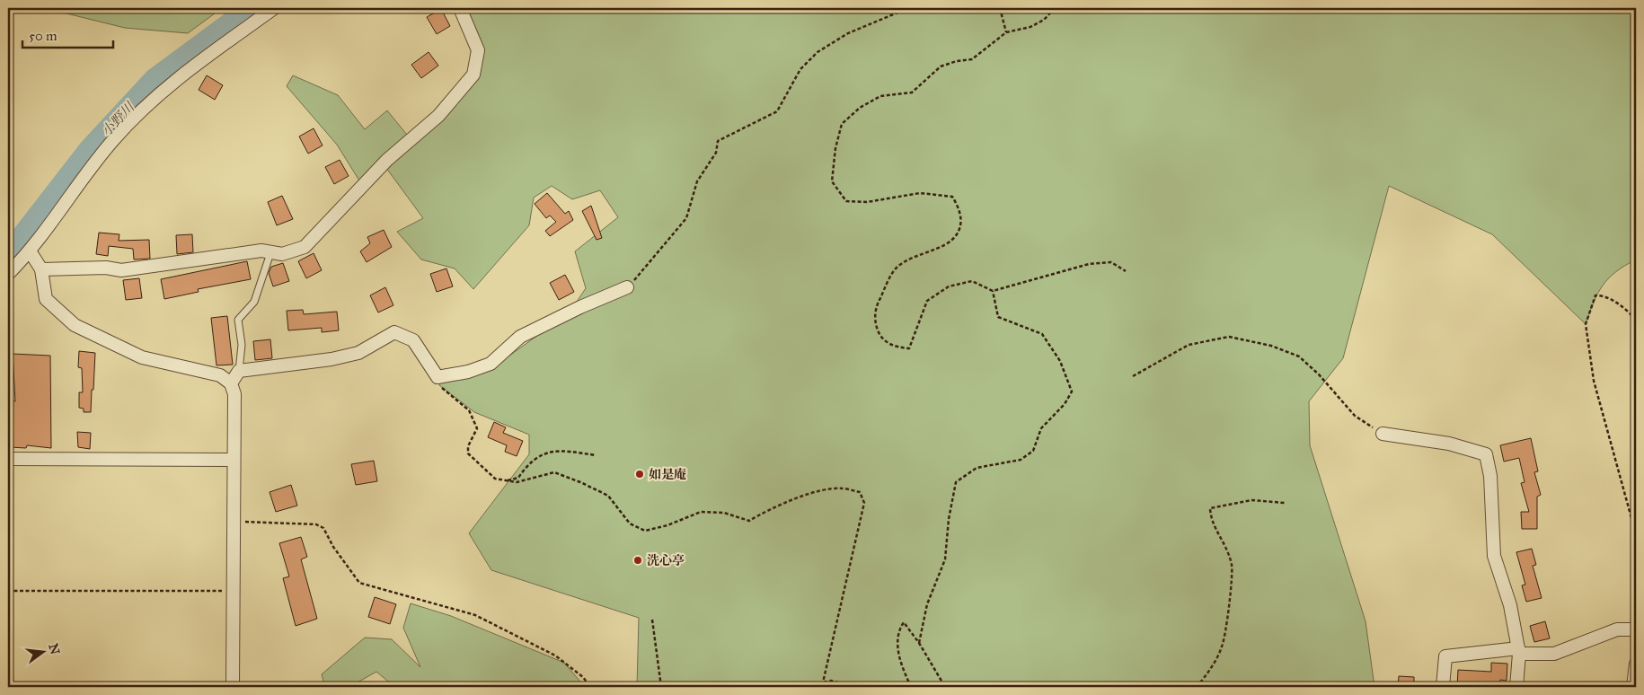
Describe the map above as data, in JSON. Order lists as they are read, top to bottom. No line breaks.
{"water":["小野川"],"places":["如是庵","洗心亭"],"scale_bar":"50 m","north":"right"}
